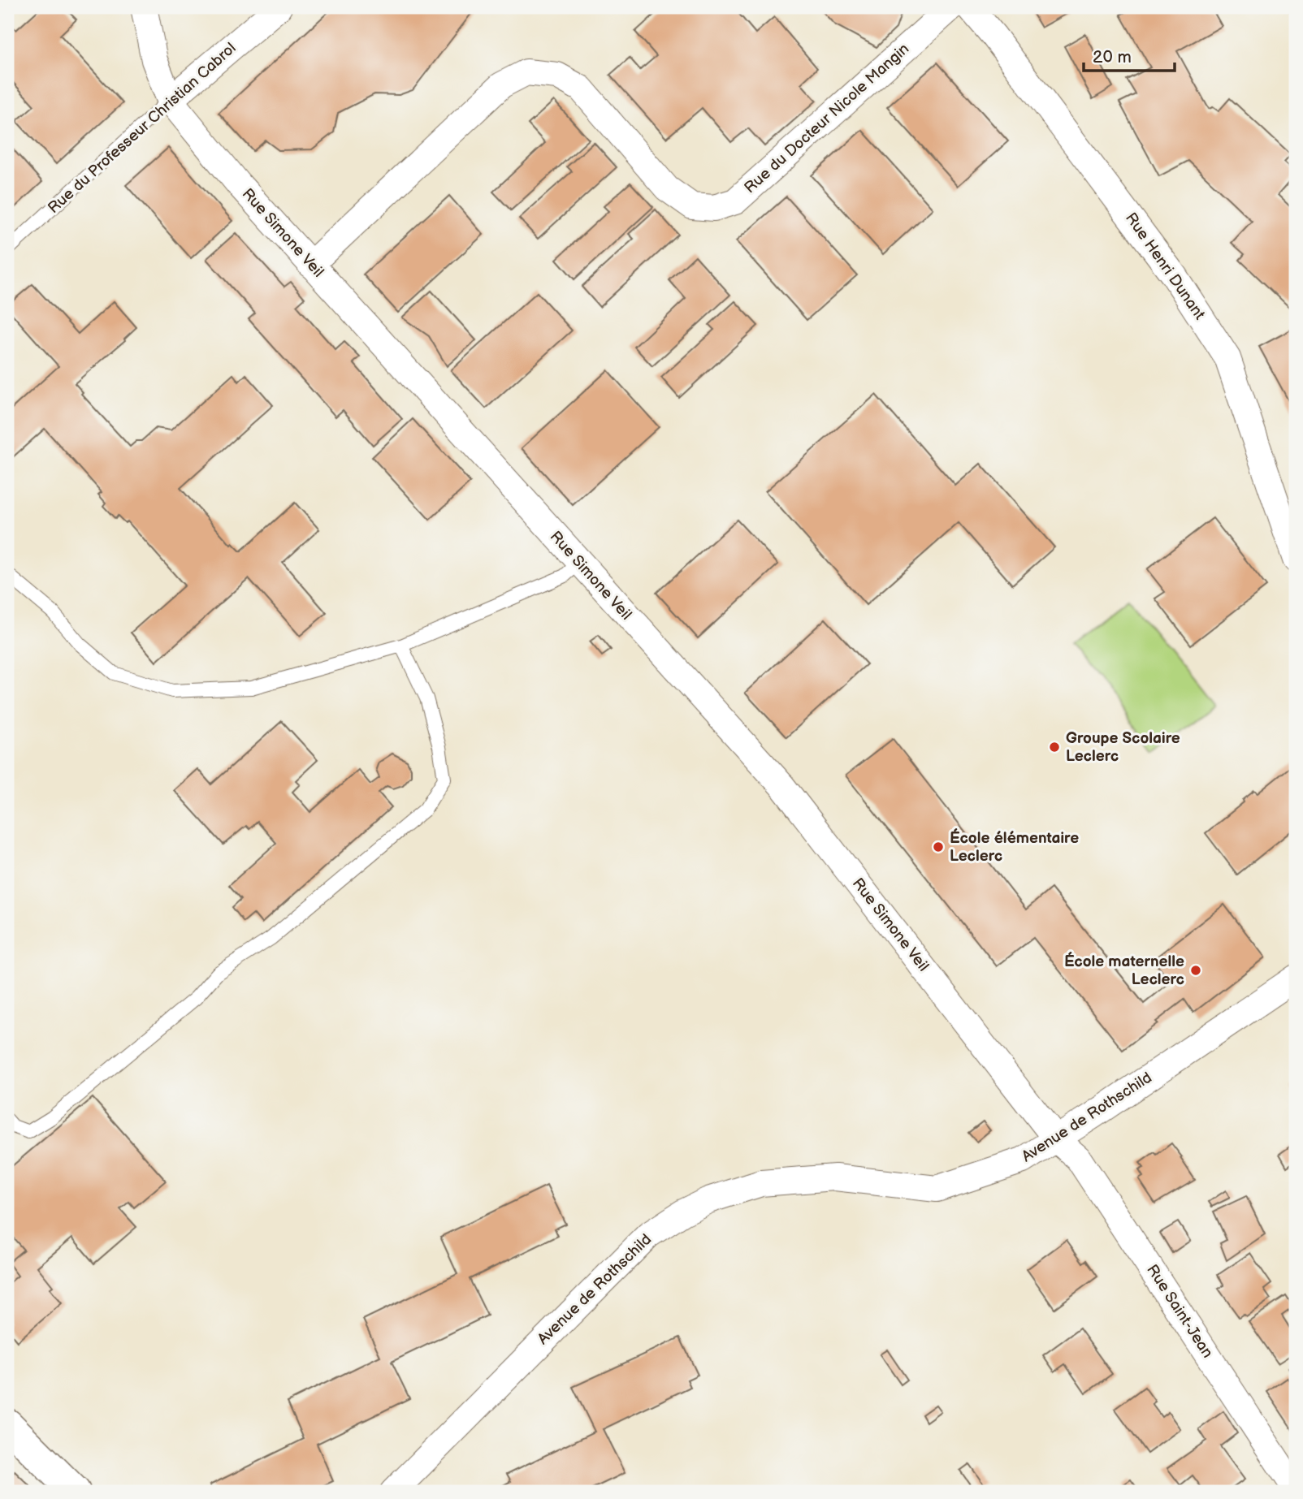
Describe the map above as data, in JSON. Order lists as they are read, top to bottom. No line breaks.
{"streets":{"street":["Rue du Docteur Nicole Mangin","Rue du Professeur Christian Cabrol","Rue Simone Veil","Rue Henri Dunant","Avenue de Rothschild","Rue Saint-Jean"]},"crossings":[["Rue du Docteur Nicole Mangin","Rue Simone Veil"],["Rue du Professeur Christian Cabrol","Rue Simone Veil"],["Rue Simone Veil","Avenue de Rothschild"],["Rue Simone Veil","Rue Saint-Jean"],["Avenue de Rothschild","Rue Saint-Jean"]],"places":["Groupe Scolaire Leclerc","École élémentaire Leclerc","École maternelle Leclerc"],"scale_bar":"20 m"}
